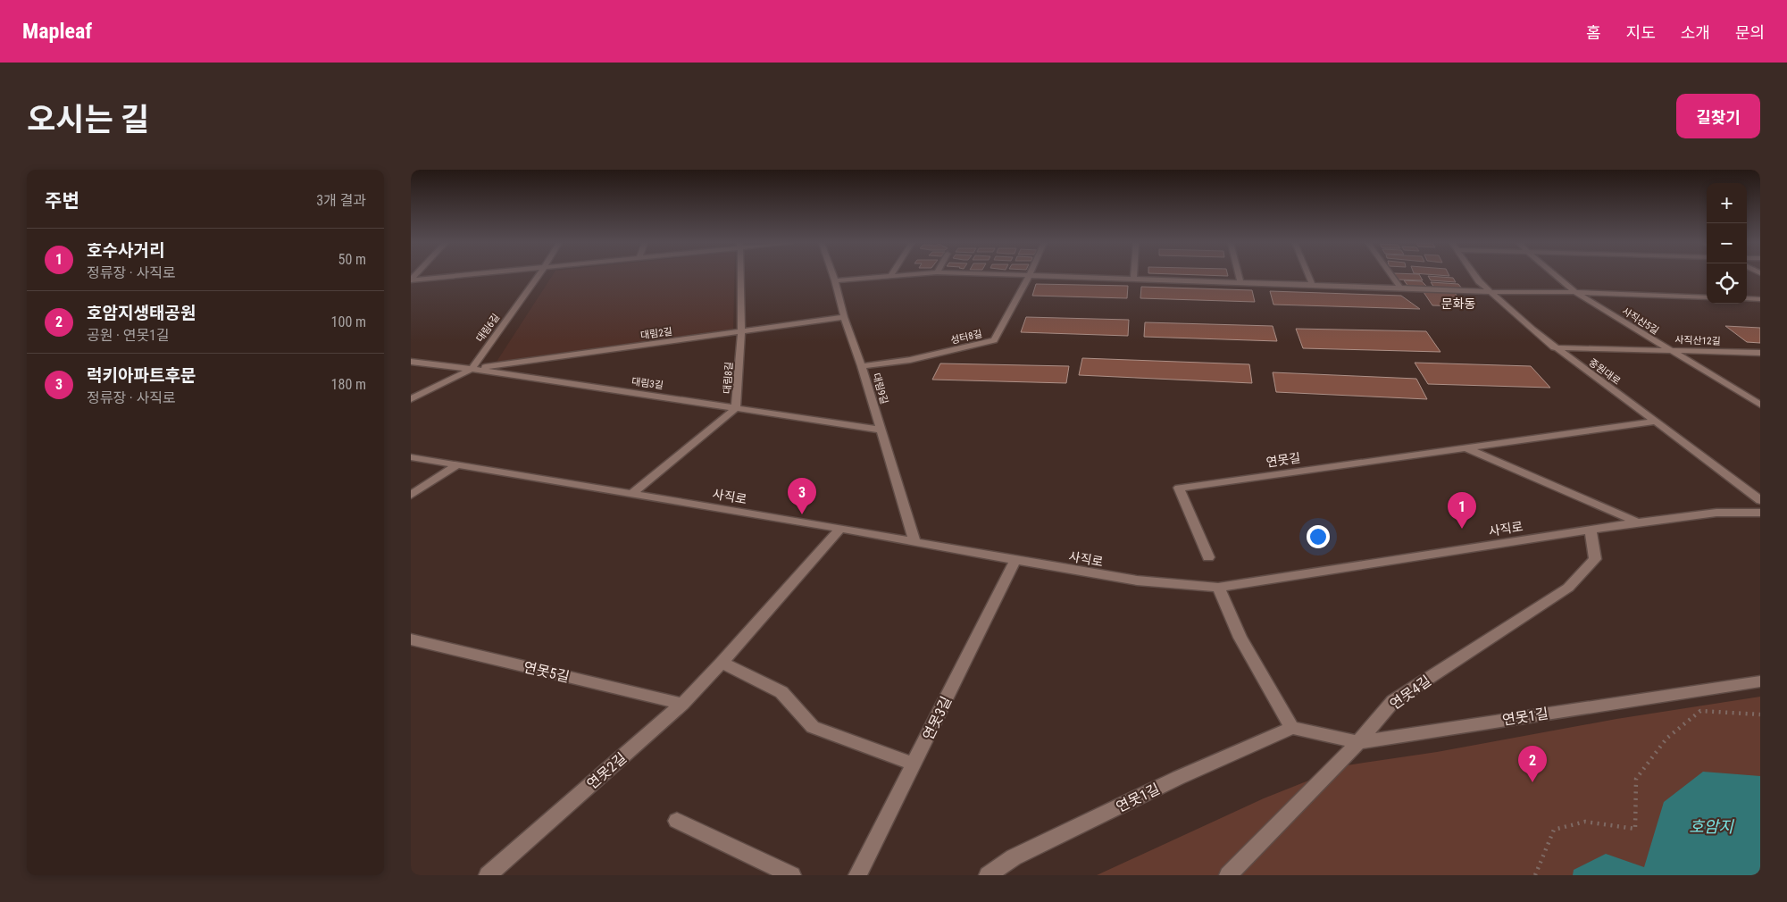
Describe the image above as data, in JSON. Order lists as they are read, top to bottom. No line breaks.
{"streets":{"street":["사직산5길","대림6길","대림2길","성터8길","사직산12길","중원대로","대림8길","대림3길","대림9길","연못길","사직로","연못5길","연못4길","연못1길","연못3길","연못2길"]},"crossings":[["사직산5길","사직산12길"],["대림6길","대림2길"],["대림6길","대림3길"],["대림2길","대림8길"],["대림2길","대림3길"],["대림2길","대림9길"],["성터8길","대림9길"],["사직산12길","중원대로"],["중원대로","연못길"],["대림8길","대림3길"],["대림8길","사직로"],["대림3길","대림9길"],["대림9길","사직로"],["사직로","연못4길"],["사직로","연못3길"],["사직로","연못2길"],["연못5길","연못2길"],["연못4길","연못1길"]],"districts":["문화동"],"water":["호암지"],"page":{"header":"Mapleaf","nav":["홈","지도","소개","문의"],"title":"오시는 길","buttons":"길찾기","heading":["주변","3개 결과"],"map_buttons":["+","−"],"list":[{"mark":"1","name":"호수사거리","note":"정류장 · 사직로","value":"50 m"},{"mark":"2","name":"호암지생태공원","note":"공원 · 연못1길","value":"100 m"},{"mark":"3","name":"럭키아파트후문","note":"정류장 · 사직로","value":"180 m"}],"pins":["3","1","2"]}}
